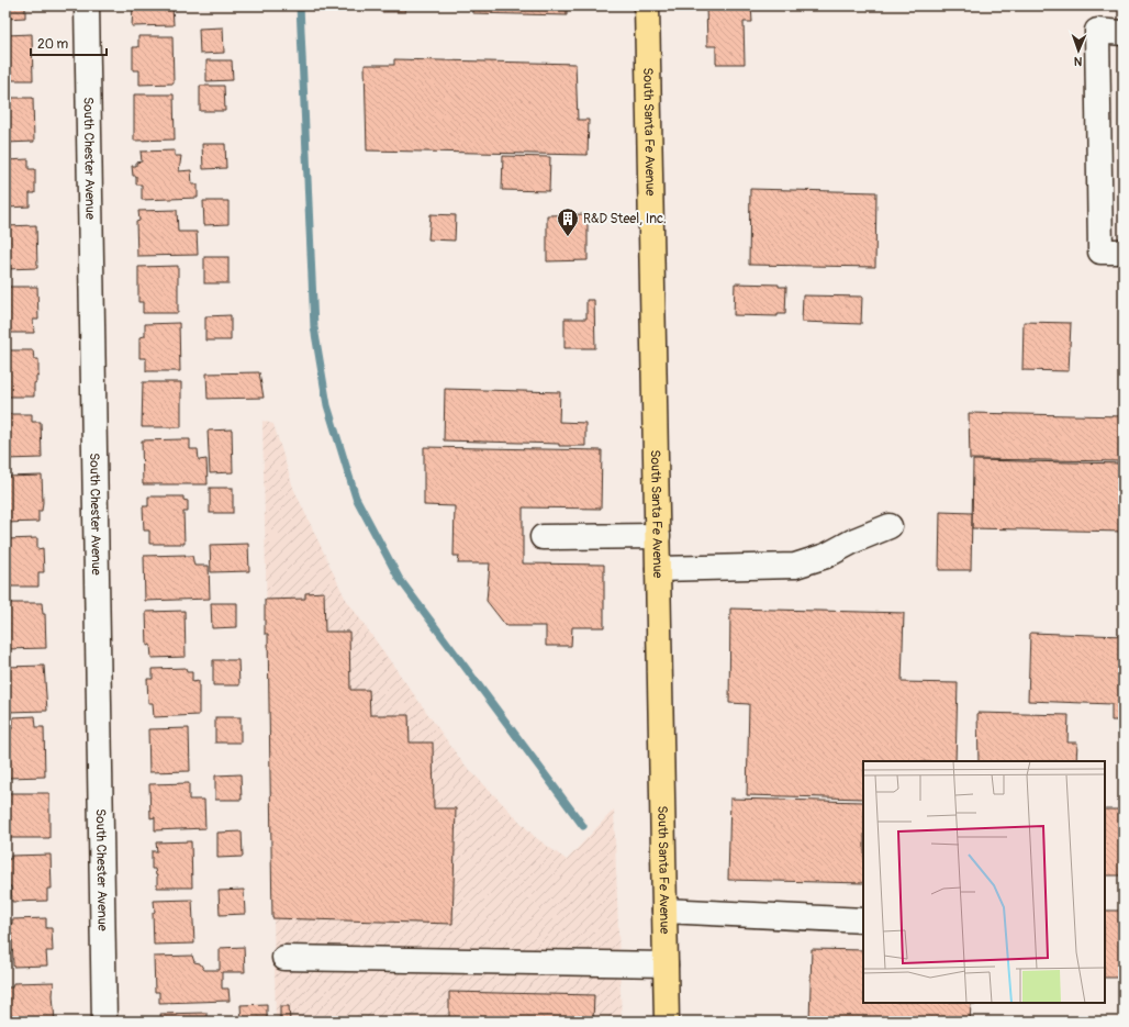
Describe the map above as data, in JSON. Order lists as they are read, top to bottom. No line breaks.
{"streets":{"main road":["South Santa Fe Avenue"],"street":["South Chester Avenue"]},"places":{"building":["R&D Steel, Inc."]},"scale_bar":"20 m","north":"bottom"}
